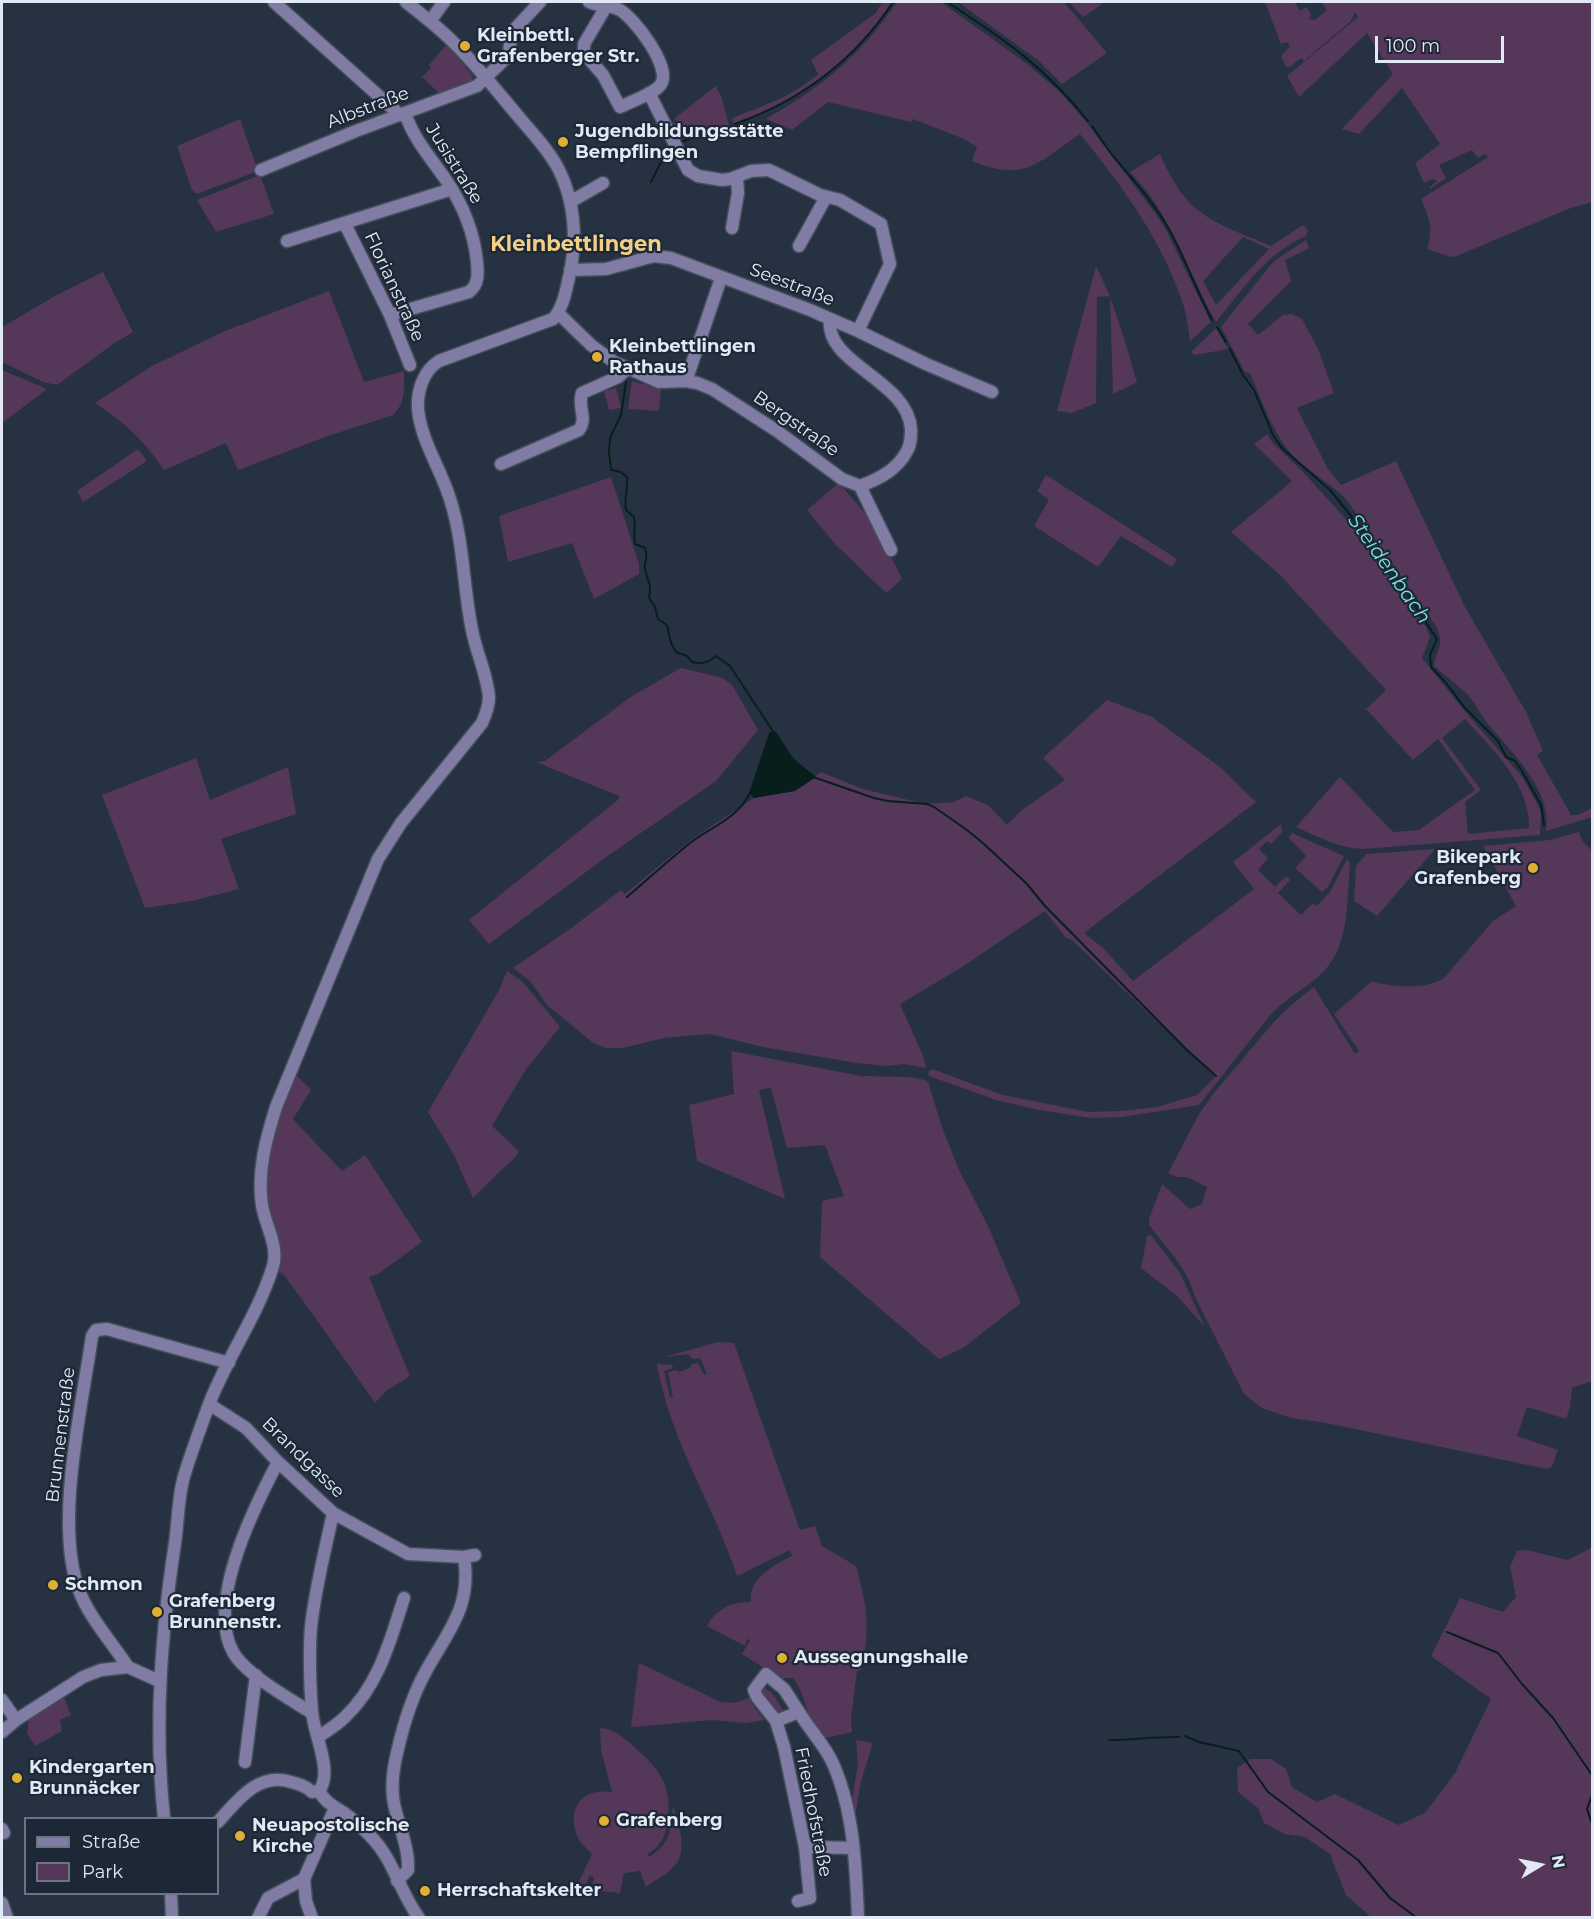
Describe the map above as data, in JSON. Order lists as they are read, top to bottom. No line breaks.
{"streets":{"street":["Albstraße","Jusistraße","Seestraße","Florianstraße","Bergstraße","Brunnenstraße","Brandgasse","Friedhofstraße"]},"crossings":[["Albstraße","Jusistraße"],["Jusistraße","Florianstraße"]],"districts":["Kleinbettlingen"],"water":["Steidenbach"],"places":["Kleinbettl. Grafenberger Str.","Jugendbildungsstätte Bempflingen","Kleinbettlingen Rathaus","Bikepark Grafenberg","Schmon","Grafenberg Brunnenstr.","Aussegnungshalle","Kindergarten Brunnäcker","Grafenberg","Neuapostolische Kirche","Herrschaftskelter"],"legend":["Straße","Park"],"scale_bar":"100 m","north":"right"}
